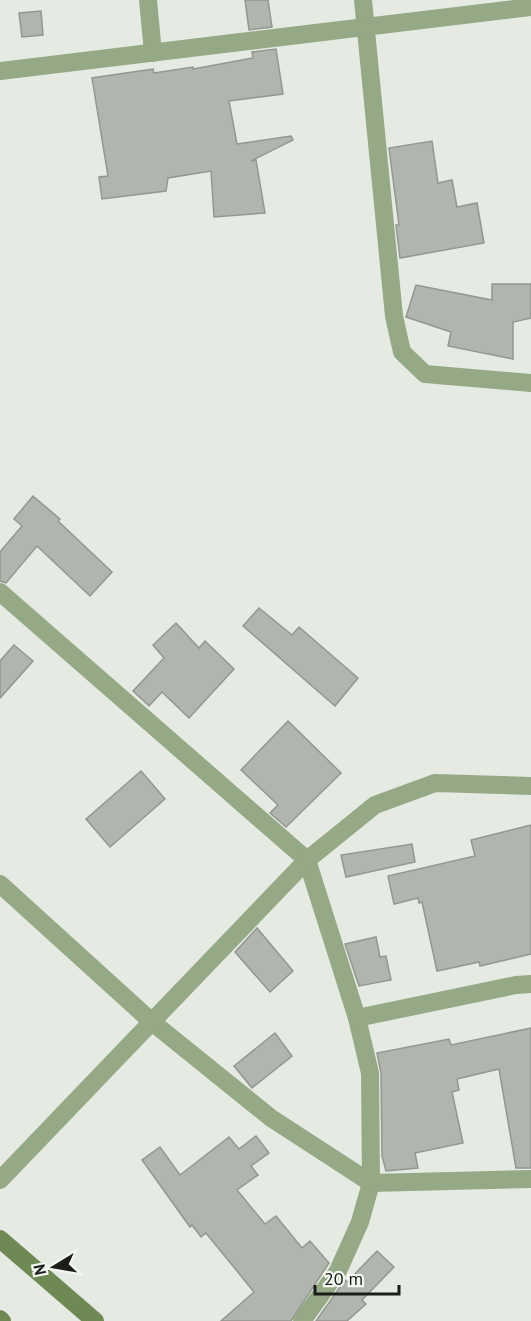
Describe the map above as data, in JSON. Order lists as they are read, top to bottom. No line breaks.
{"scale_bar":"20 m","north":"left"}
